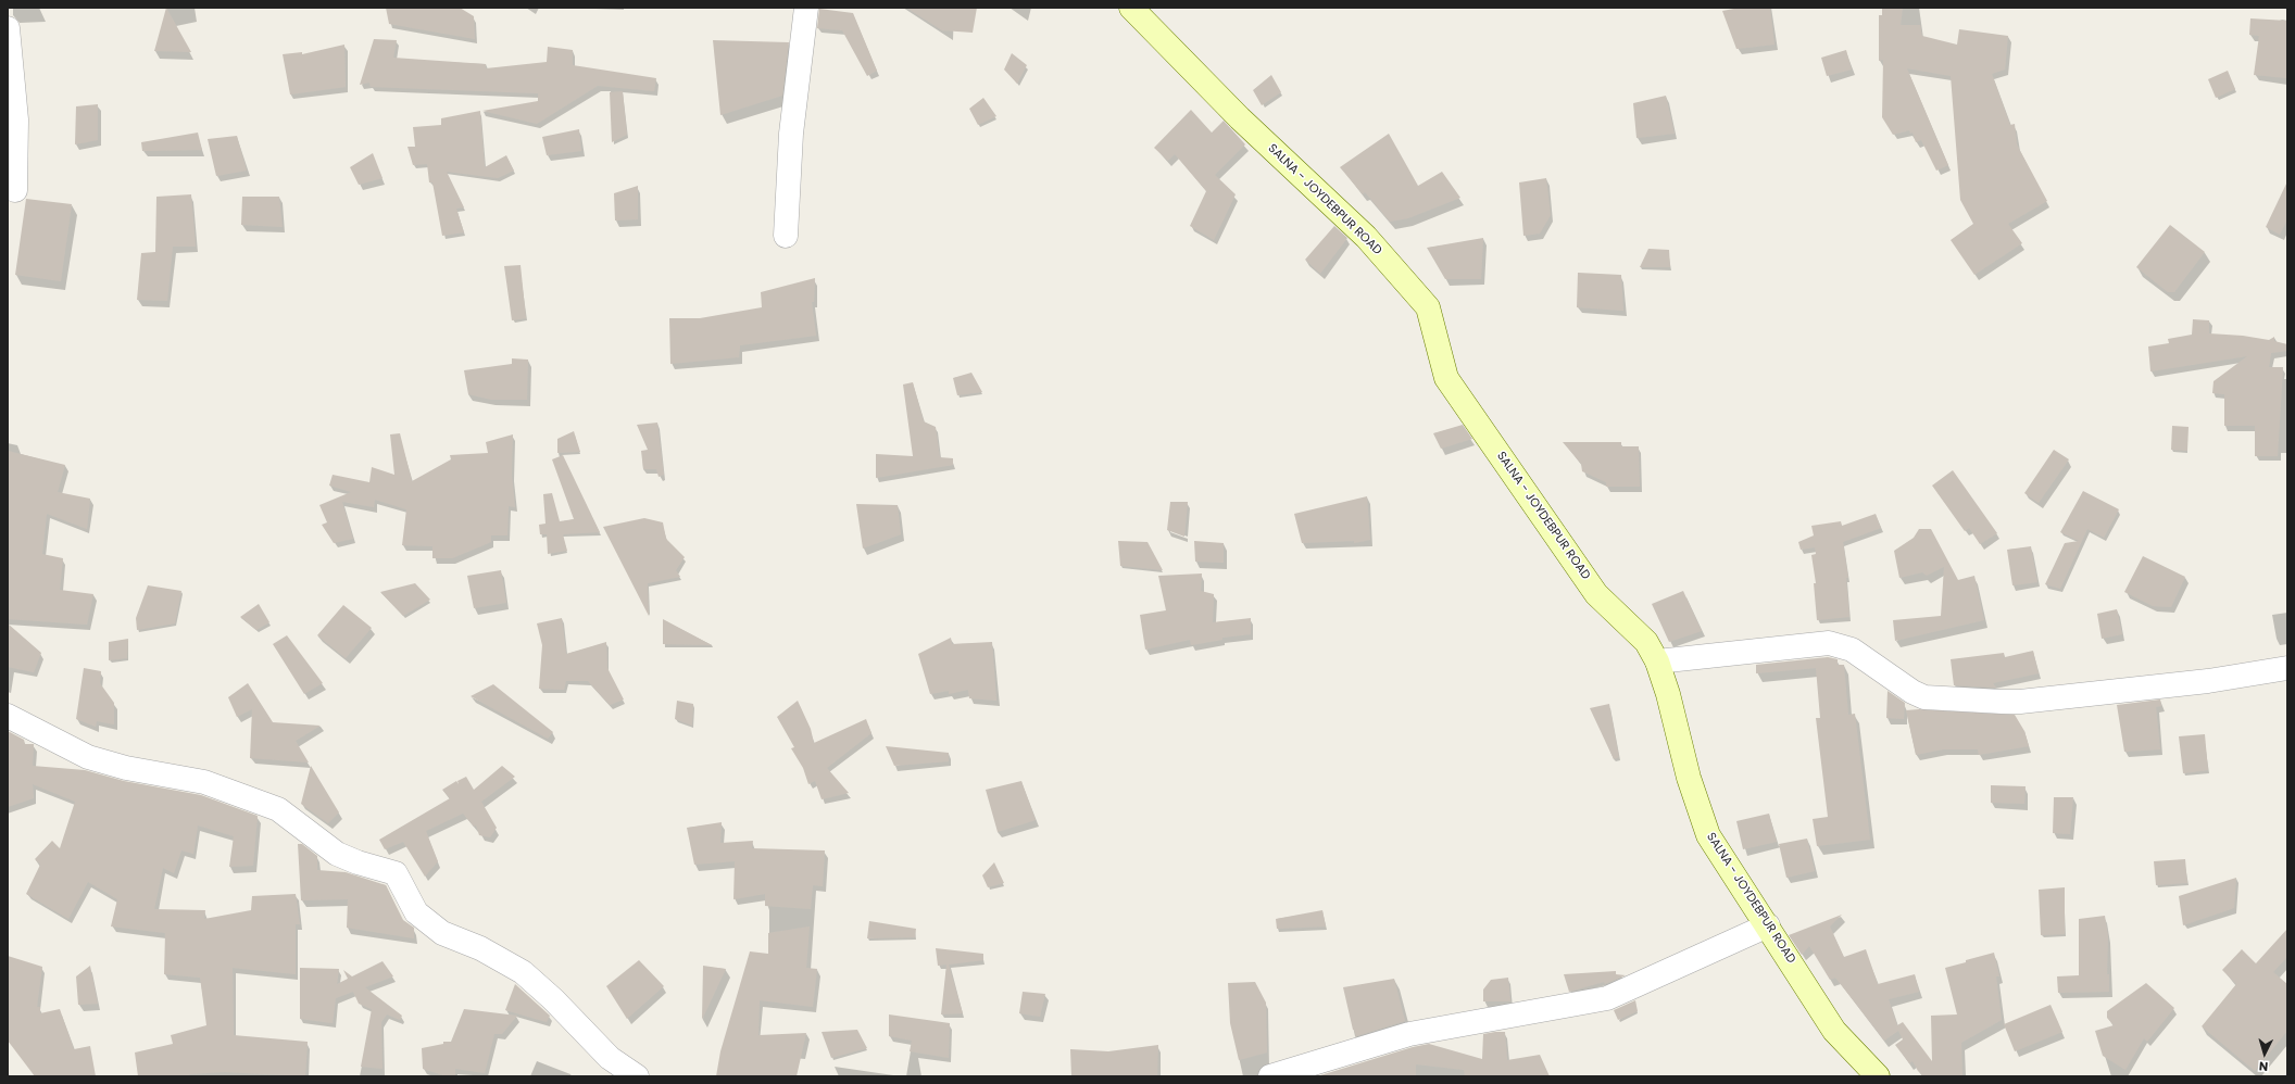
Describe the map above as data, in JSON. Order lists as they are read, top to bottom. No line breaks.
{"streets":{"main road":["SALNA - JOYDEBPUR ROAD"]},"north":"bottom"}
